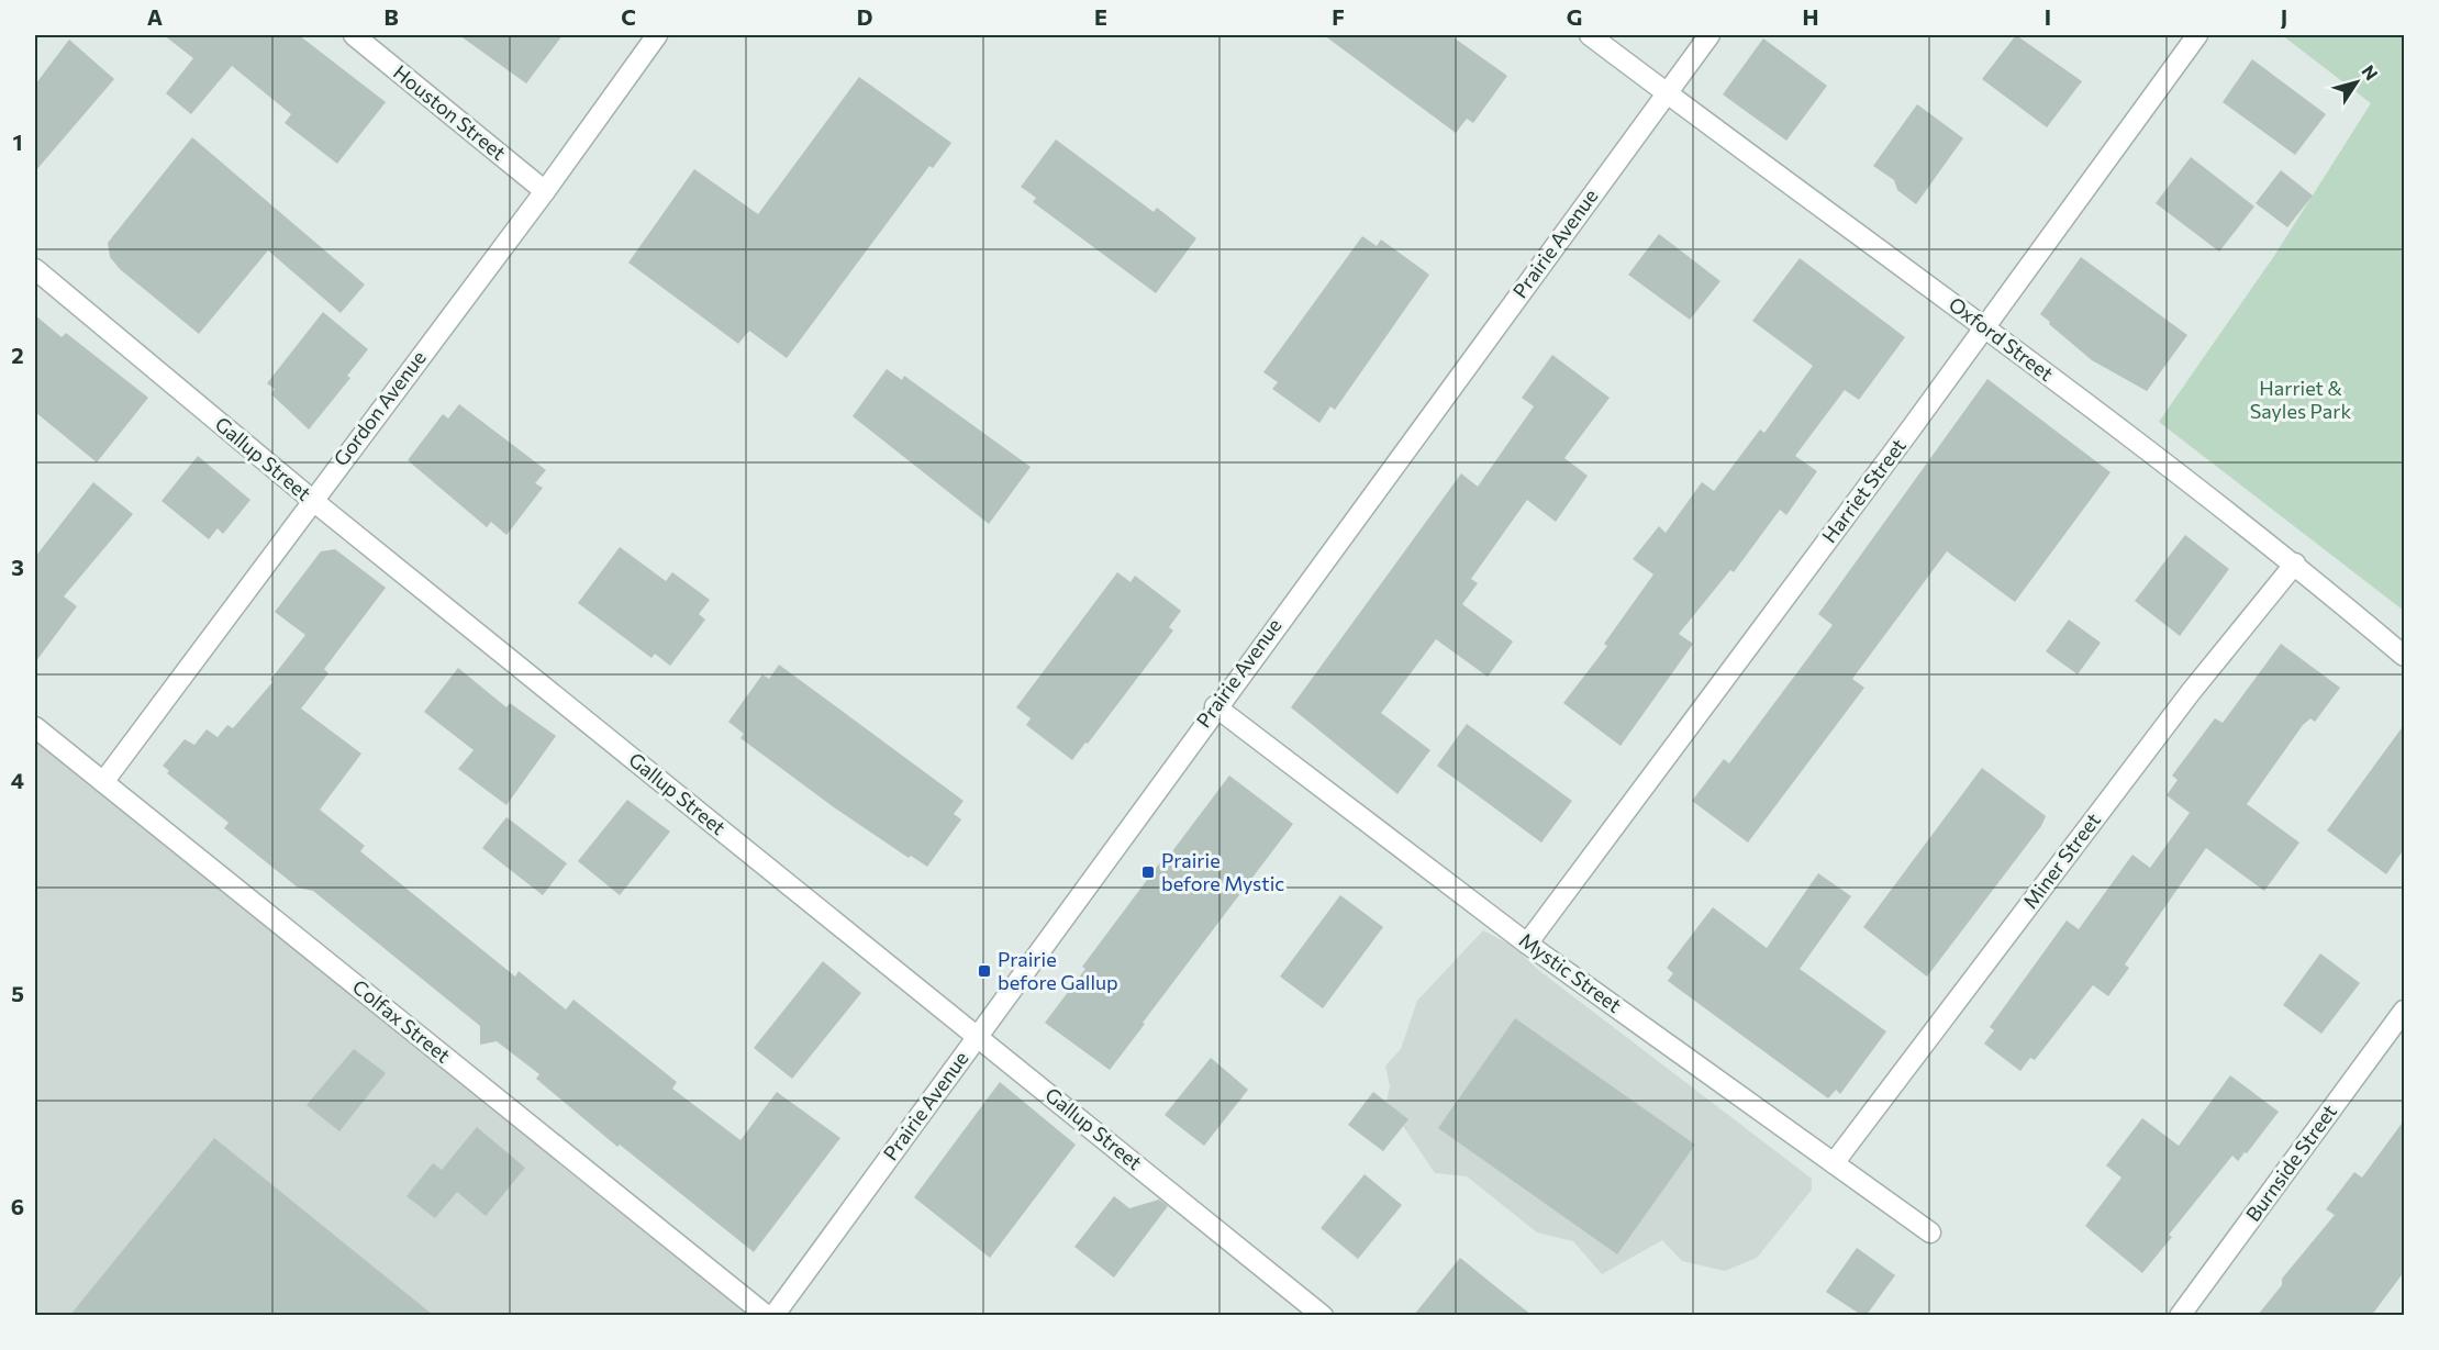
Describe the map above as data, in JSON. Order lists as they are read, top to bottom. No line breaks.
{"streets":{"street":["Houston Street","Prairie Avenue","Oxford Street","Gordon Avenue","Gallup Street","Harriet Street","Miner Street","Mystic Street","Colfax Street","Burnside Street"]},"crossings":[["Houston Street","Gordon Avenue"],["Prairie Avenue","Oxford Street"],["Prairie Avenue","Gallup Street"],["Prairie Avenue","Mystic Street"],["Oxford Street","Harriet Street"],["Oxford Street","Miner Street"],["Gordon Avenue","Gallup Street"],["Gordon Avenue","Colfax Street"],["Harriet Street","Mystic Street"],["Miner Street","Mystic Street"]],"parks":["Harriet & Sayles Park"],"places":{"transit":["Prairie before Mystic","Prairie before Gallup"]},"north":"top right","grid":{"columns":["A","B","C","D","E","F","G","H","I","J"],"rows":["1","2","3","4","5","6"]}}
